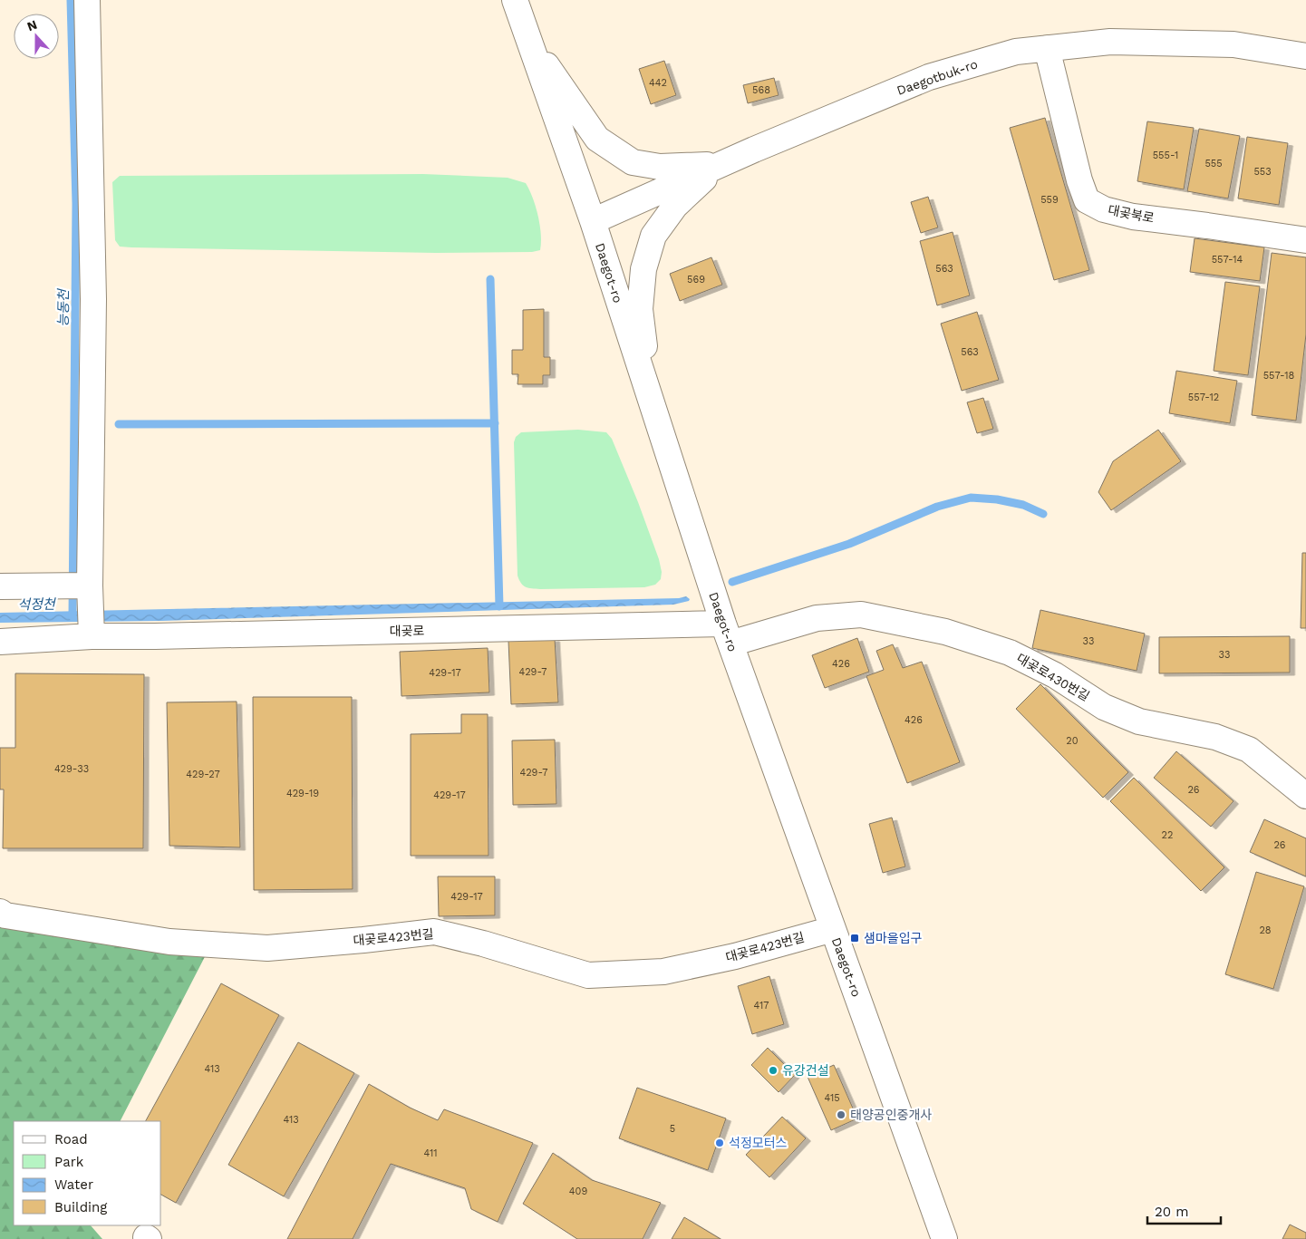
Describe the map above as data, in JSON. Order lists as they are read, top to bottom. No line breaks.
{"streets":{"street":["Daegotbuk-ro","대곶북로","Daegot-ro","대곶로","대곶로430번길","대곶로423번길"]},"crossings":[["Daegotbuk-ro","대곶북로"],["Daegotbuk-ro","Daegot-ro"],["Daegot-ro","대곶로"],["Daegot-ro","대곶로430번길"],["Daegot-ro","대곶로423번길"],["대곶로","대곶로430번길"]],"water":["능동천","석정천"],"places":{"transit":["샘마을입구"],"other":["유강건설","태양공인중개사","석정모터스"]},"house_numbers":["442","568","555-1","555","553","559","557-14","563","569","563","557-18","557-12","33","33","426","429-7","429-17","426","20","429-33","429-7","429-27","26","429-19","429-17","22","26","429-17","28","417","413","415","413","5","411","409"],"legend":["Road","Park","Water","Building"],"scale_bar":"20 m","north":"top"}
